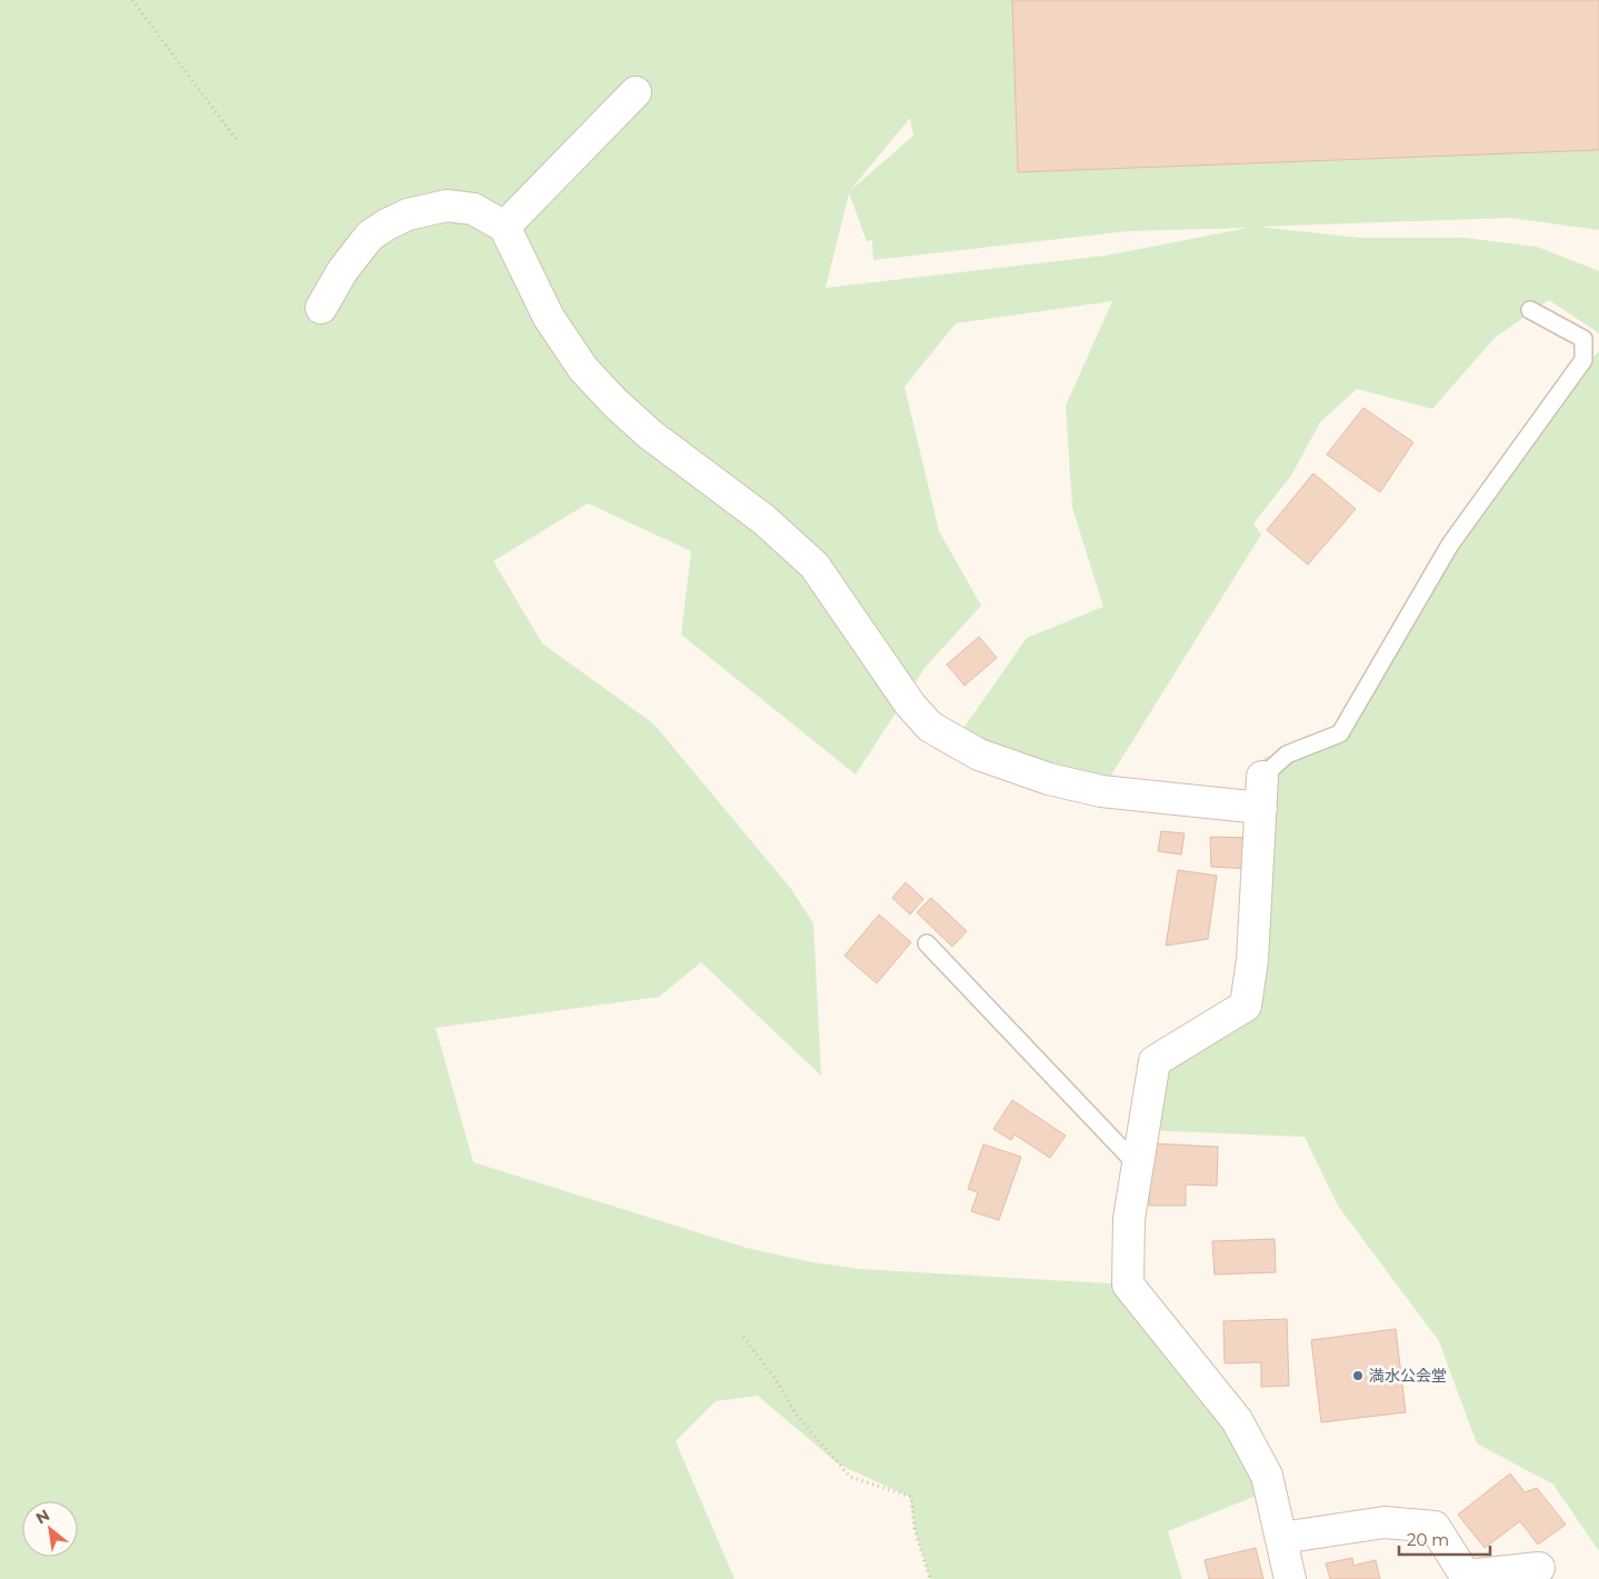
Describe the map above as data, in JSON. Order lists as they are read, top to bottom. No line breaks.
{"places":["満水公会堂"],"scale_bar":"20 m","north":"top left"}
